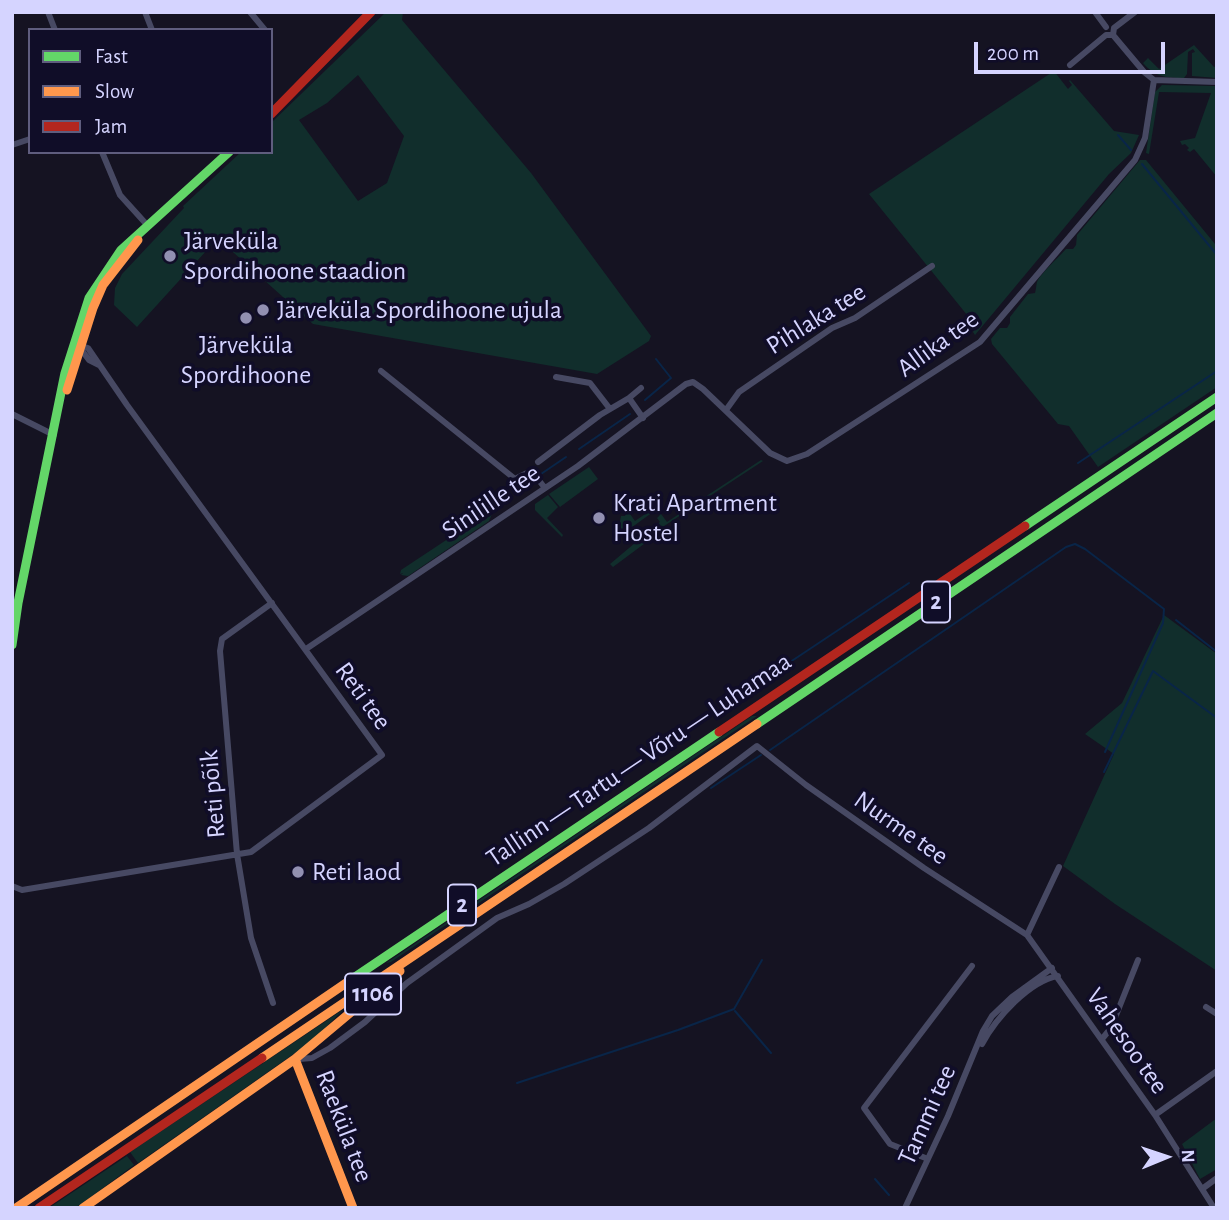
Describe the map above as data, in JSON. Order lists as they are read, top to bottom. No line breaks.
{"streets":{"main road":["2","Tallinn — Tartu — Võru — Luhamaa","1106","Raeküla tee"],"street":["Pihlaka tee","Allika tee","Sinilille tee","Reti tee","Reti põik","Nurme tee","Vahesoo tee","Tammi tee"]},"crossings":[["Pihlaka tee","Allika tee"],["Allika tee","Sinilille tee"],["Sinilille tee","Reti tee"],["Reti tee","Reti põik"],["Tallinn — Tartu — Võru — Luhamaa","1106"],["Nurme tee","1106"],["Nurme tee","Vahesoo tee"],["Nurme tee","Raeküla tee"],["1106","Raeküla tee"],["Vahesoo tee","Tammi tee"]],"places":["Järveküla Spordihoone staadion","Järveküla Spordihoone ujula","Järveküla Spordihoone","Krati Apartment Hostel","Reti laod"],"legend":["Fast","Slow","Jam"],"scale_bar":"200 m","north":"right"}
